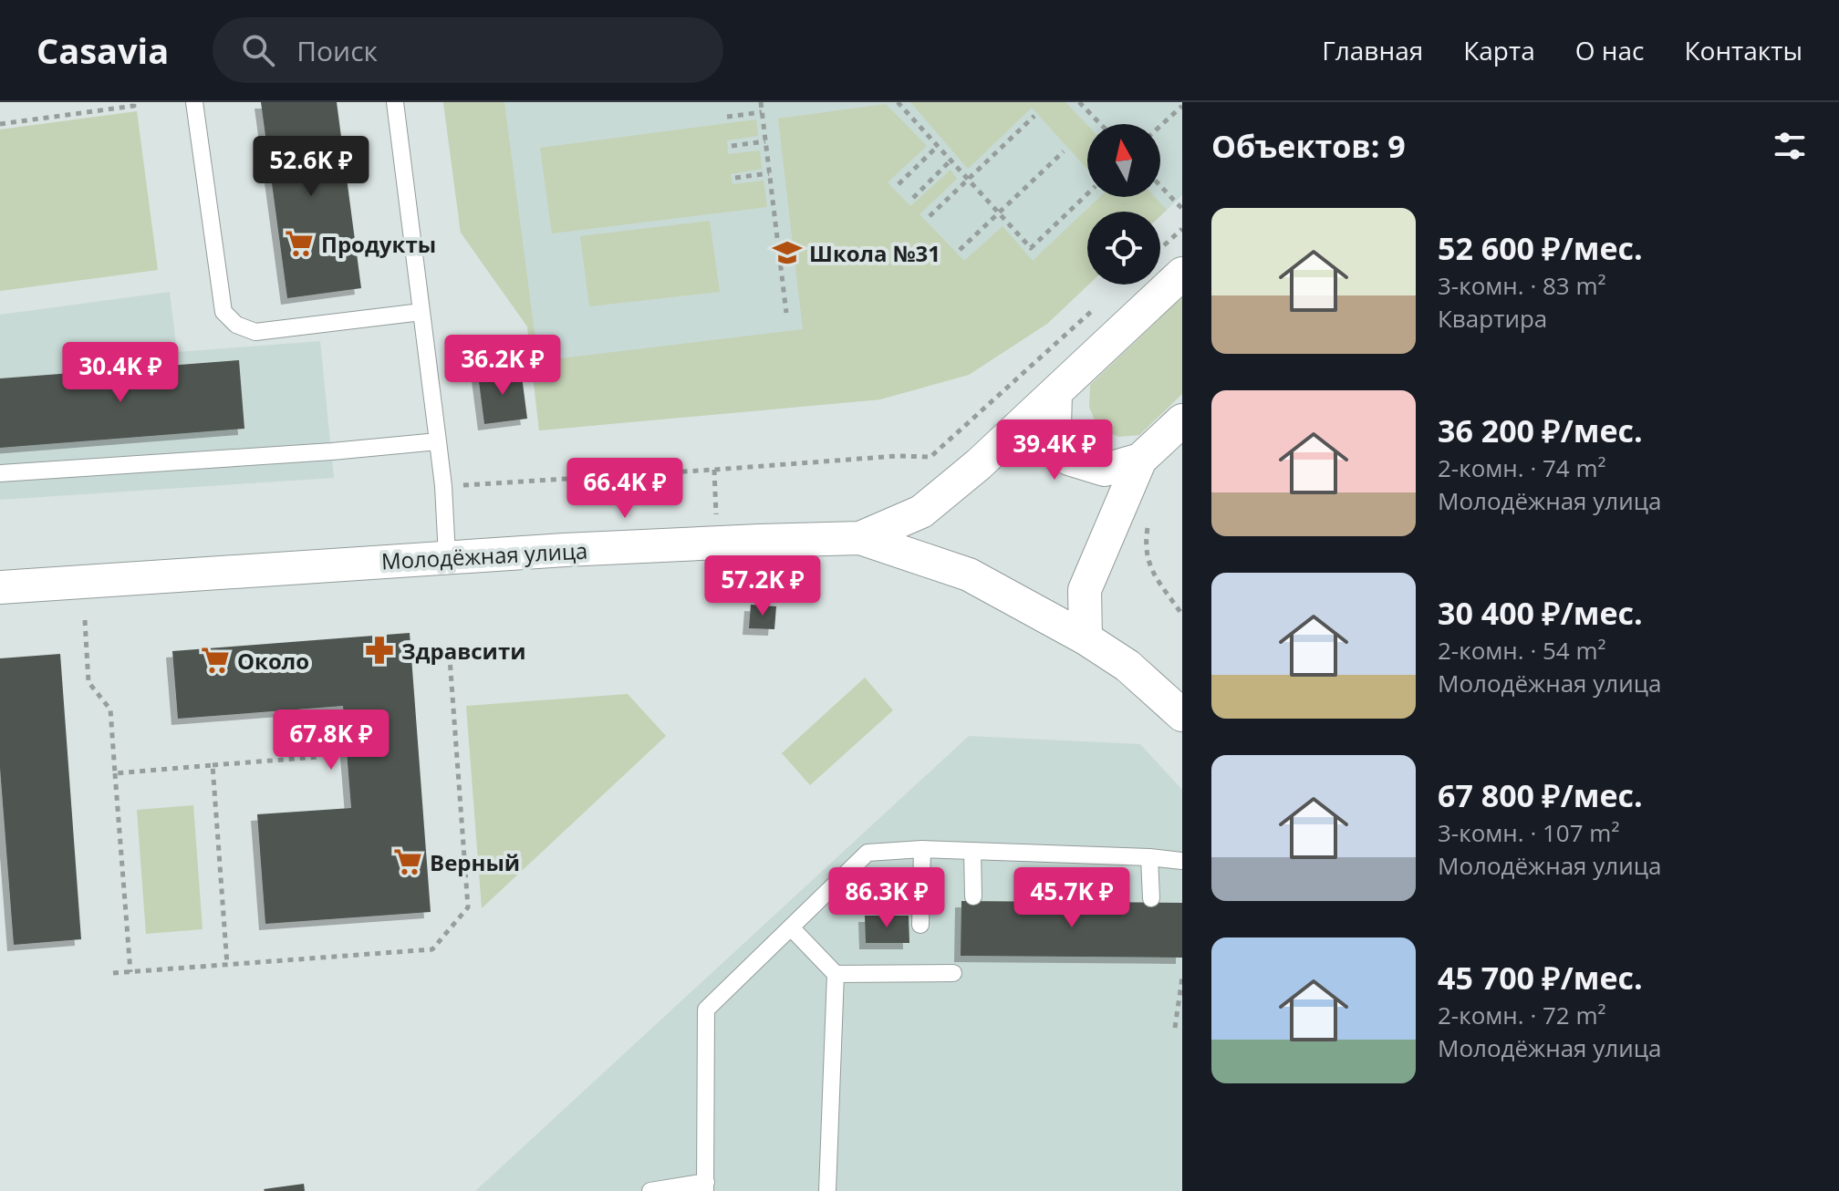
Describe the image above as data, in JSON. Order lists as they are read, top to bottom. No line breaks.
{"streets":{"street":["Молодёжная улица"]},"places":{"supermarket":["Продукты","Около","Верный"],"school or university":["Школа №31"],"pharmacy":["Здравсити"]},"north":"top","page":{"header":"Casavia","search":"Поиск","nav":["Главная","Карта","О нас","Контакты"],"heading":"Объектов: 9","price":["52.6K ₽","36.2K ₽","30.4K ₽","39.4K ₽","66.4K ₽","57.2K ₽","67.8K ₽","86.3K ₽","45.7K ₽"],"list":[{"name":"52 600 ₽/мес.","note":"3-комн. · 83 m² · Квартира"},{"name":"36 200 ₽/мес.","note":"2-комн. · 74 m² · Молодёжная улица"},{"name":"30 400 ₽/мес.","note":"2-комн. · 54 m² · Молодёжная улица"},{"name":"67 800 ₽/мес.","note":"3-комн. · 107 m² · Молодёжная улица"},{"name":"45 700 ₽/мес.","note":"2-комн. · 72 m² · Молодёжная улица"}]}}
